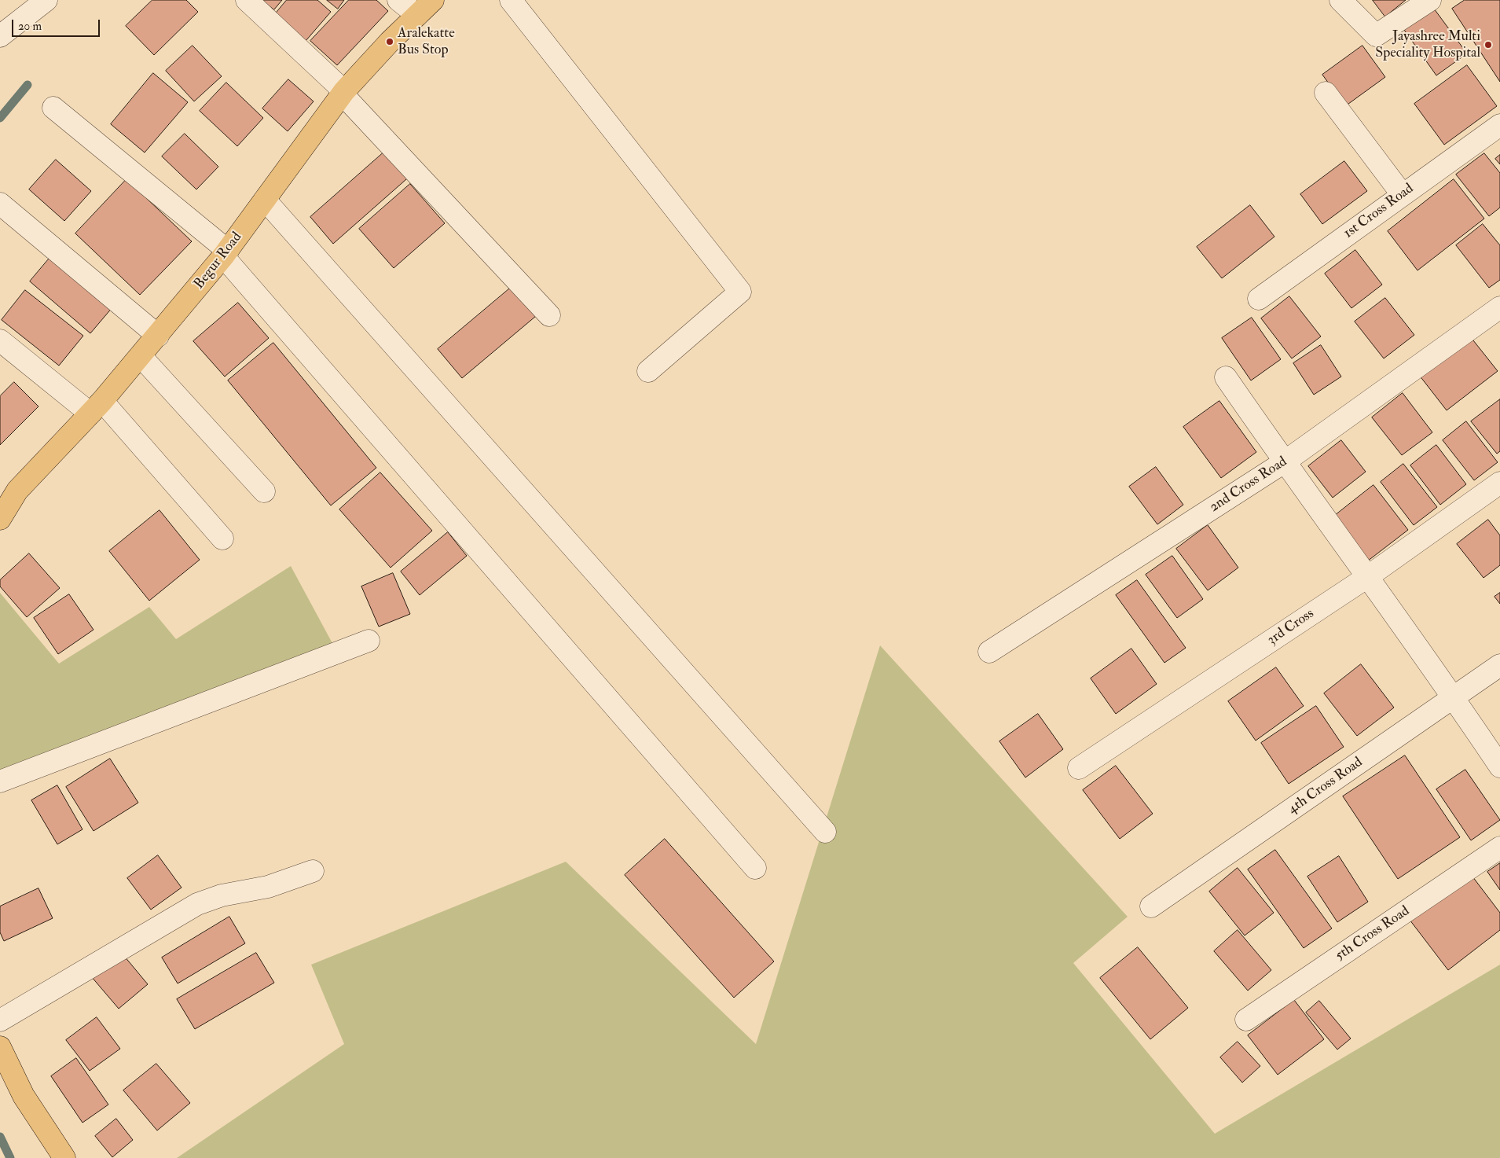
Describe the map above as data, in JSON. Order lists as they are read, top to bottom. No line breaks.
{"streets":{"main road":["Begur Road"],"street":["1st Cross Road","2nd Cross Road","3rd Cross","4th Cross Road","5th Cross Road"]},"places":["Aralekatte Bus Stop","Jayashree Multi Speciality Hospital"],"scale_bar":"20 m"}
